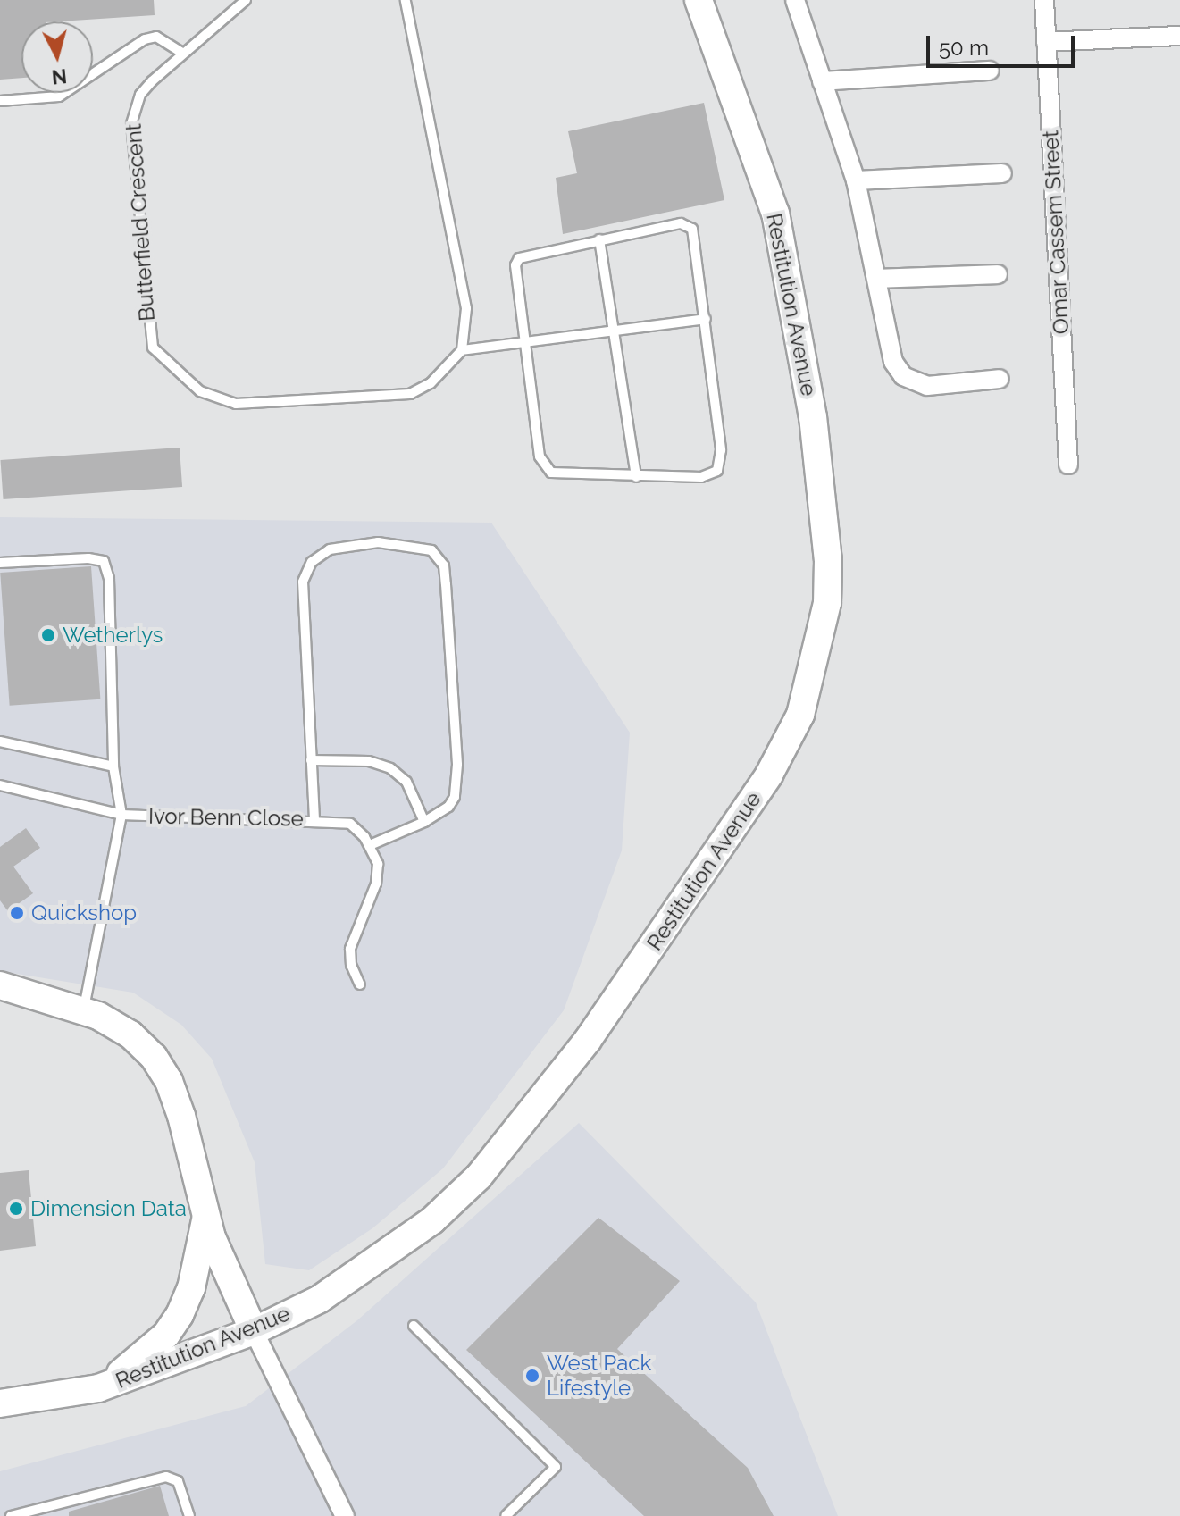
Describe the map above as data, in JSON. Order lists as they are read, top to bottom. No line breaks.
{"streets":{"street":["Omar Cassem Street","Restitution Avenue"],"lane":["Butterfield Crescent","Ivor Benn Close"]},"places":["Wetherlys","Quickshop","Dimension Data","West Pack Lifestyle"],"scale_bar":"50 m","north":"bottom"}
